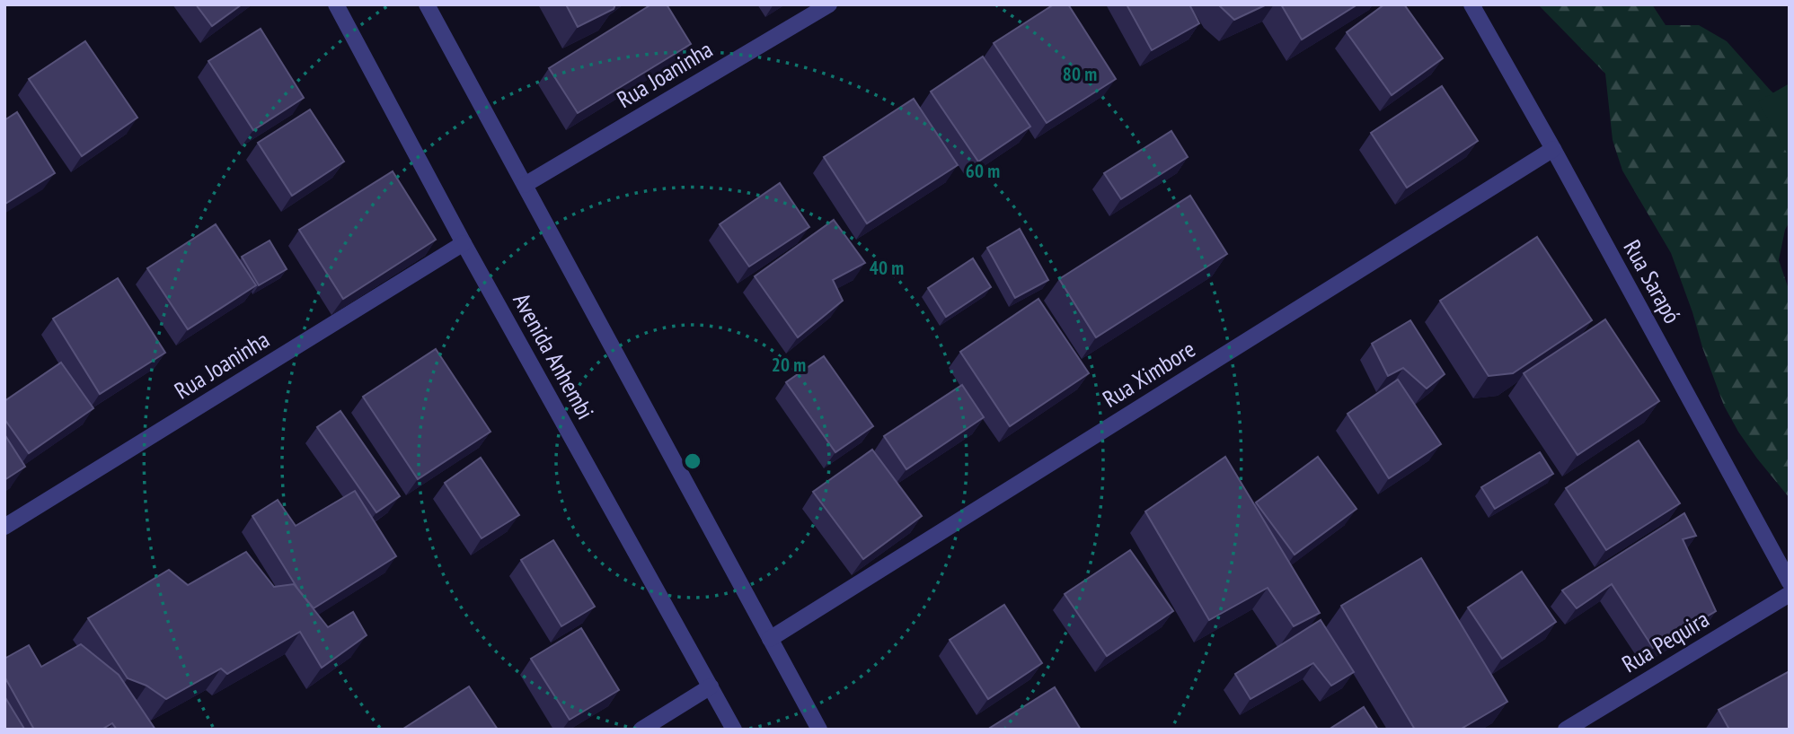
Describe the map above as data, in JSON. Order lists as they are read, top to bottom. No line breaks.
{"streets":{"street":["Rua Joaninha","Rua Sarapó","Avenida Anhembi","Rua Ximbore","Rua Pequira"]},"crossings":[["Rua Joaninha","Avenida Anhembi"],["Rua Sarapó","Rua Ximbore"]],"rings":["80 m","60 m","40 m","20 m"]}
